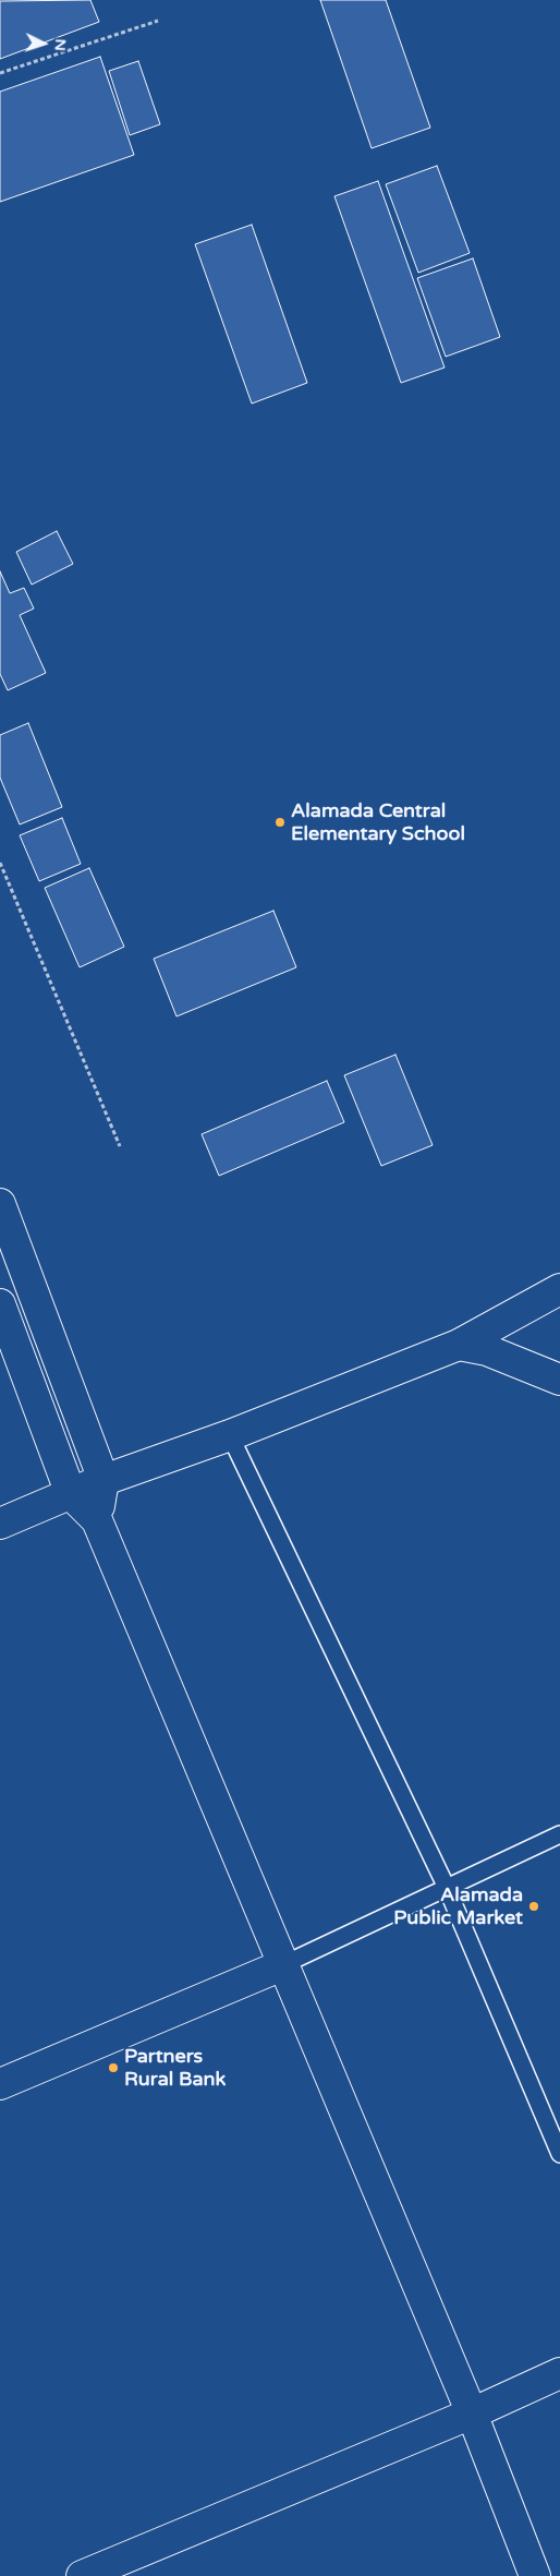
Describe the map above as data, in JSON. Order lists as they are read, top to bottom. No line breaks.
{"places":["Alamada Central Elementary School","Alamada Public Market","Partners Rural Bank"],"north":"right"}
